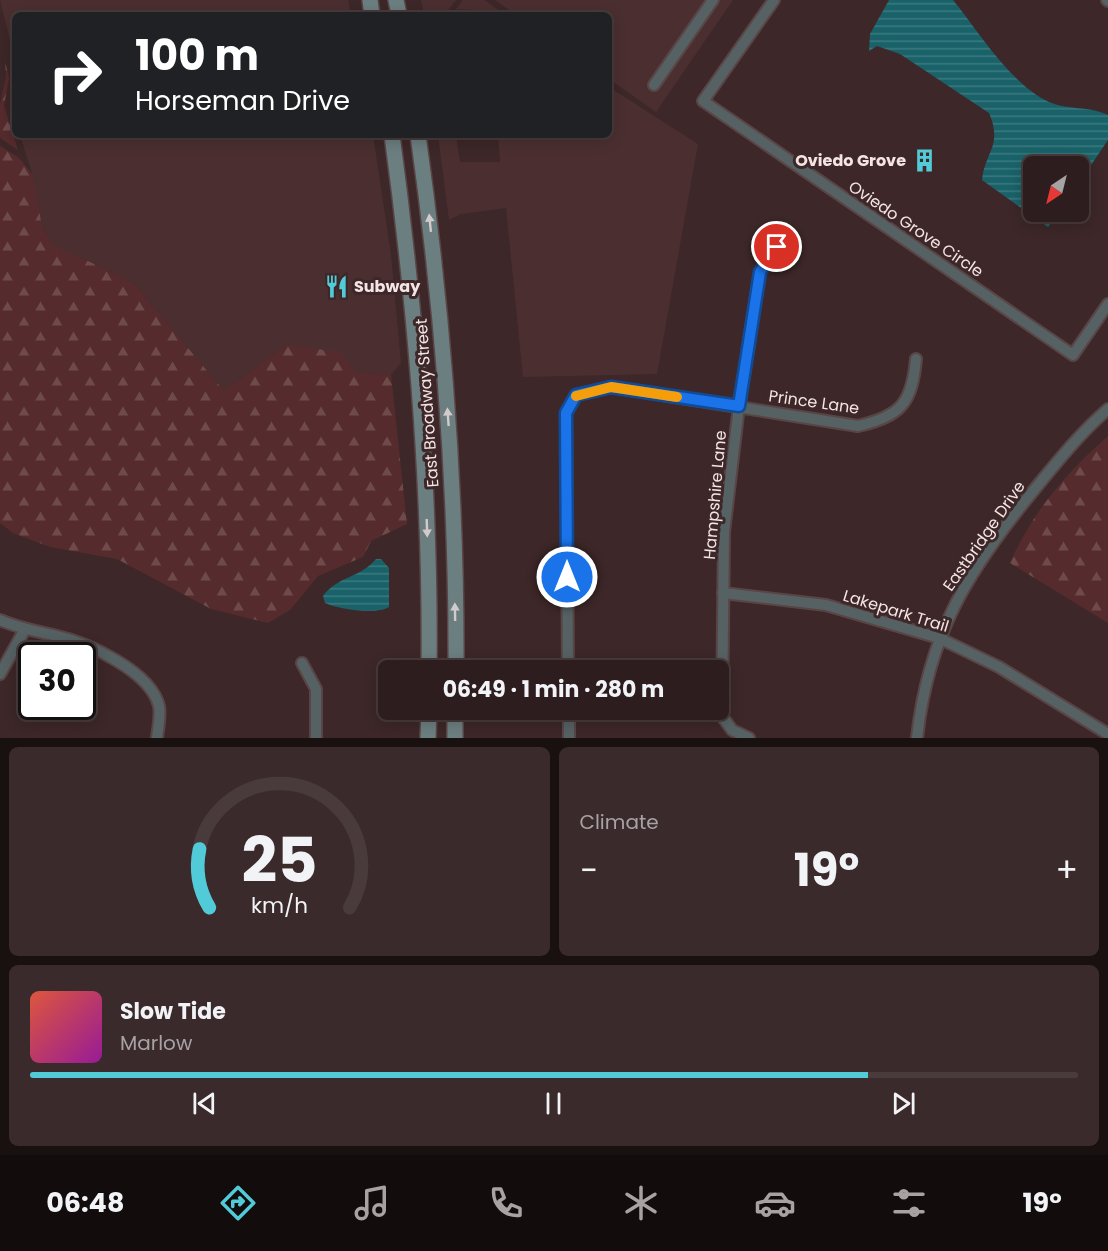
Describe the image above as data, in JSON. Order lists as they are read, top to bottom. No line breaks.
{"streets":{"main road":["East Broadway Street"],"street":["Oviedo Grove Circle","Prince Lane","Hampshire Lane","Eastbridge Drive","Lakepark Trail"]},"crossings":[["Prince Lane","Hampshire Lane"],["Hampshire Lane","Lakepark Trail"],["Eastbridge Drive","Lakepark Trail"]],"places":{"building":["Oviedo Grove"],"restaurant":["Subway"]},"north":"bottom left","page":{"turn":["100 m","Horseman Drive"],"limit":"30","trip":"06:49 · 1 min · 280 m","tile":"Climate","heat":["−","19°","+"],"song":["Slow Tide","Marlow"],"tabs":["06:48","19°"],"gauge":["25","km/h"]}}
